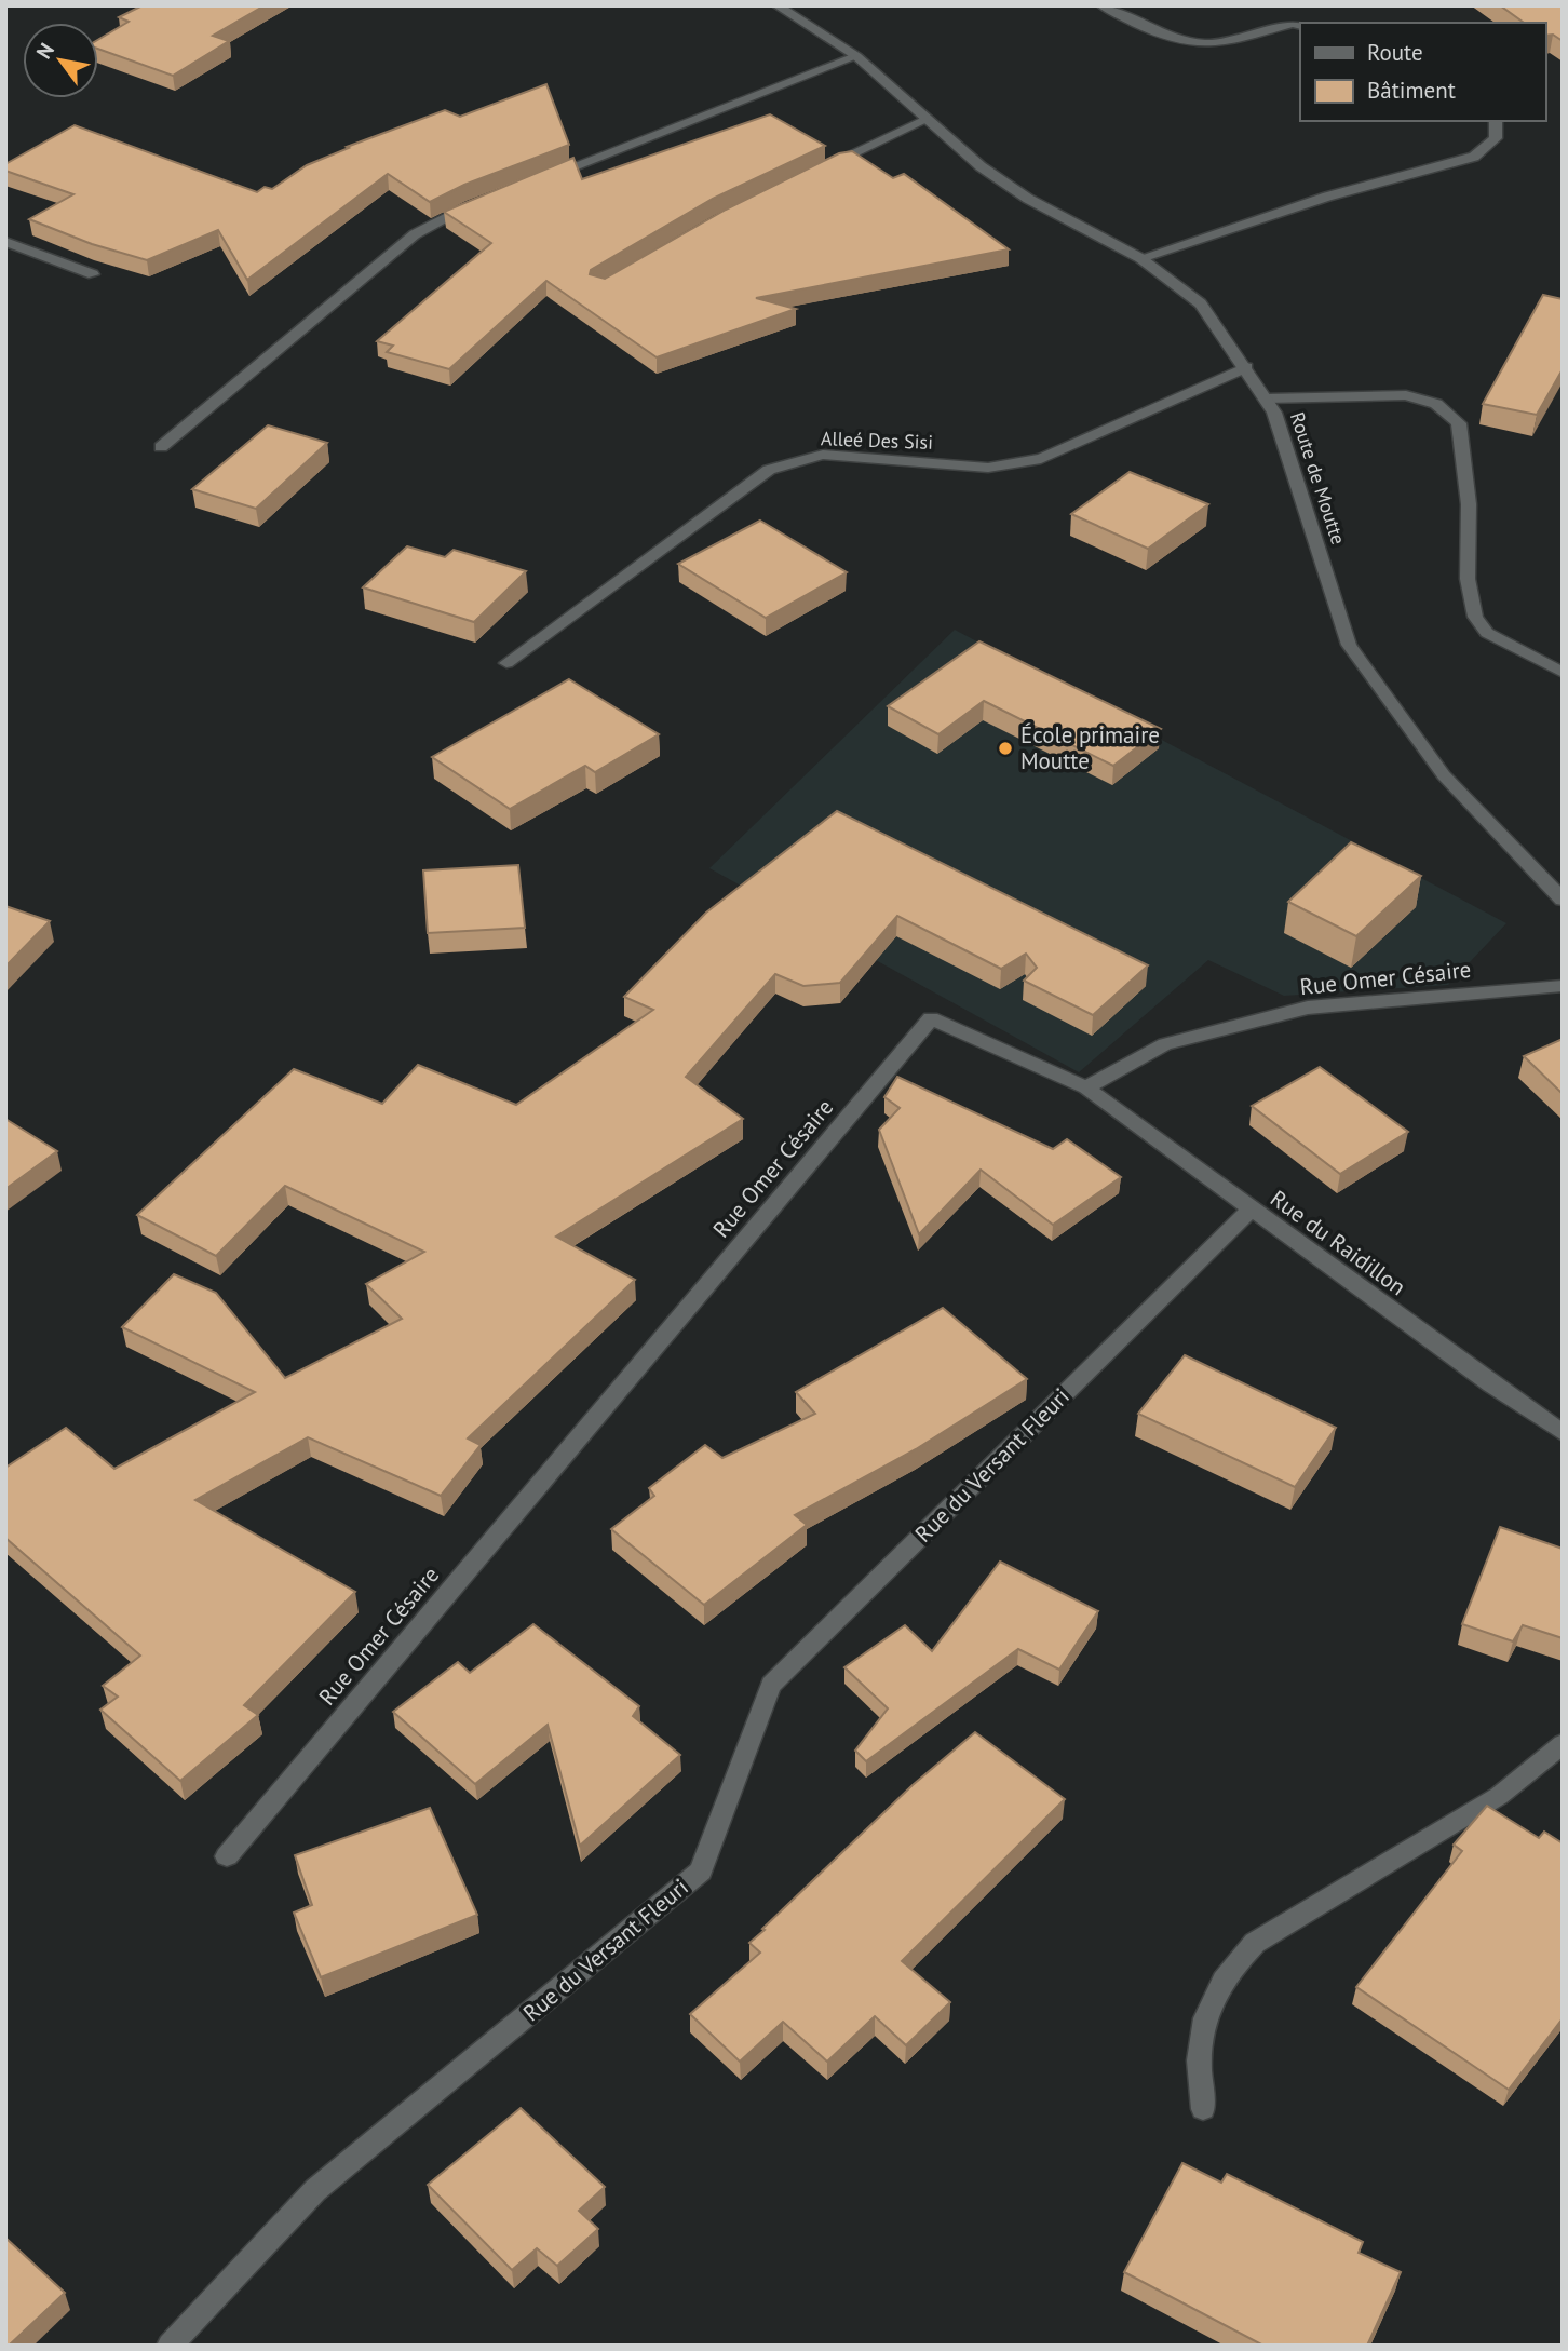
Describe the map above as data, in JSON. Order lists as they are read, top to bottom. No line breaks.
{"streets":{"street":["Alleé Des Sisi","Route de Moutte","Rue Omer Césaire","Rue du Raidillon","Rue du Versant Fleuri"]},"crossings":[["Alleé Des Sisi","Route de Moutte"],["Rue Omer Césaire","Rue du Raidillon"],["Rue du Raidillon","Rue du Versant Fleuri"]],"places":["École primaire Moutte"],"legend":["Route","Bâtiment"],"north":"top left"}
